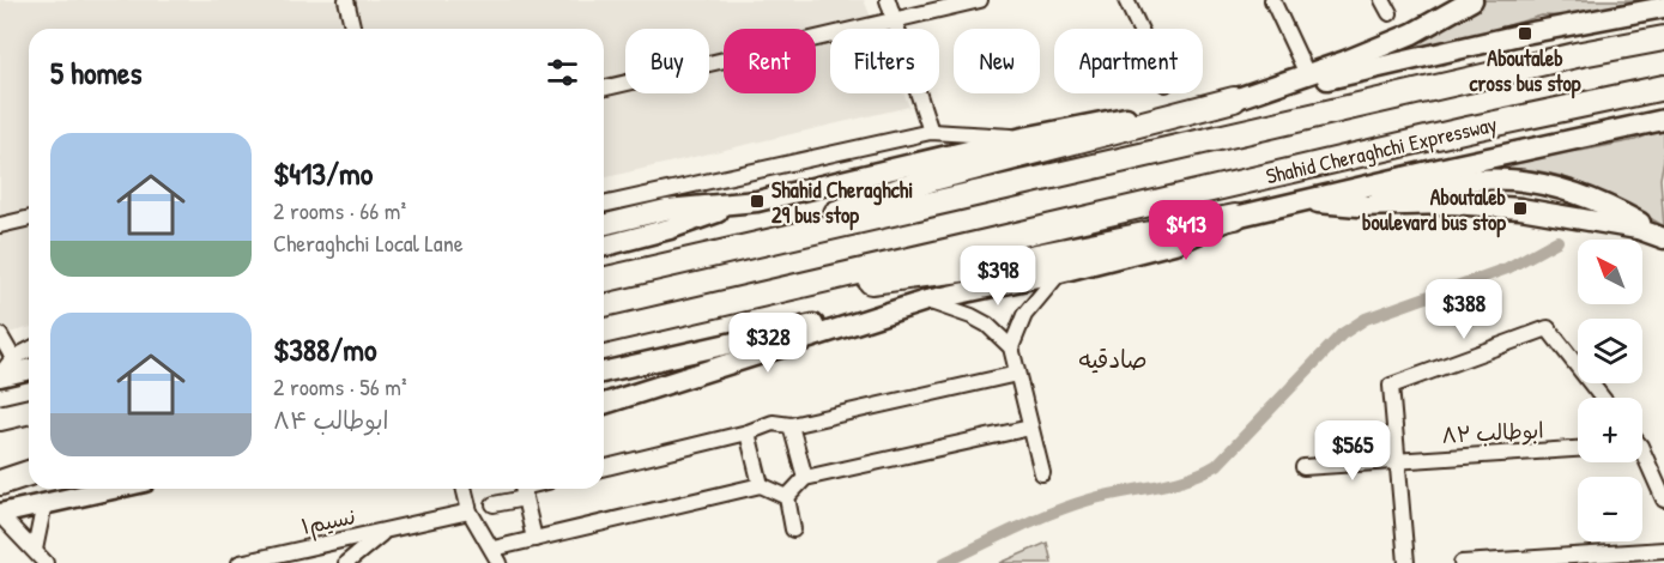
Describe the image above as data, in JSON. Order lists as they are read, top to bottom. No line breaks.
{"streets":{"highway":["Shahid Cheraghchi Expressway"],"street":["ابوطالب ۸۲","نسیم۱"]},"districts":["صادقیه"],"places":{"transit":["Aboutaleb cross bus stop","Shahid Cheraghchi 29 bus stop","Aboutaleb boulevard bus stop"]},"north":"top left","page":{"chip":["Buy","Rent","Filters","New","Apartment"],"heading":"5 homes","list":[{"name":"$413/mo","note":"2 rooms · 66 m² · Cheraghchi Local Lane"},{"name":"$388/mo","note":"2 rooms · 56 m² · ابوطالب ۸۴"}],"price":["$413","$398","$388","$328","$565"],"map_buttons":["+","−"]}}
